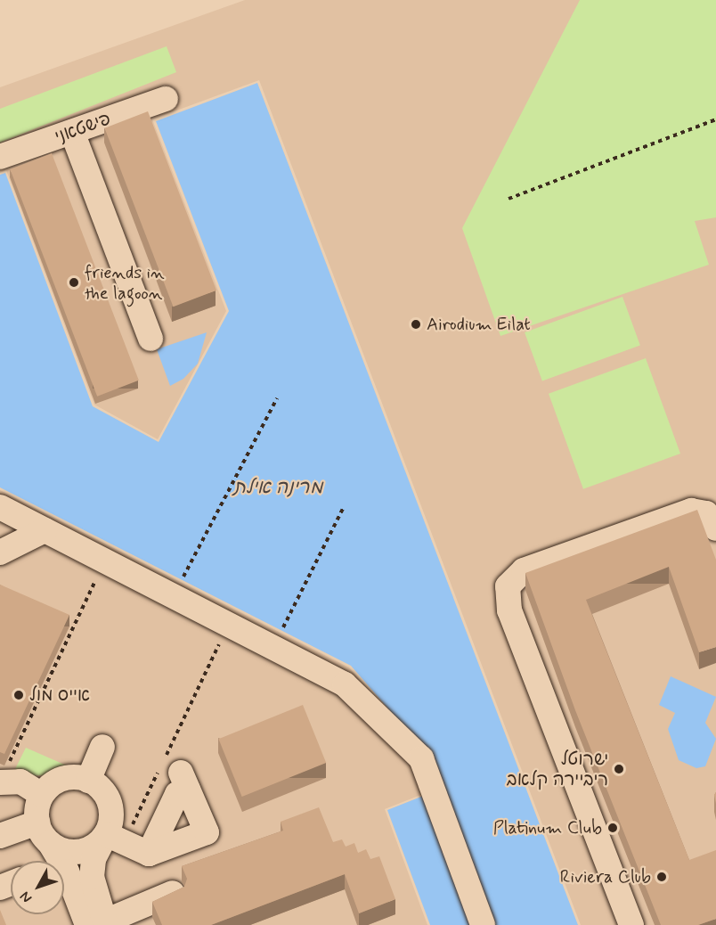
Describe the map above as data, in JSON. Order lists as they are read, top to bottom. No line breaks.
{"streets":{"street":["פישטאני"]},"water":["מרינה אילת"],"places":["friends in the lagoon","Airodium Eilat","אייס מול","ישרוטל ריביירה קלאב","Platinum Club","Riviera Club"],"north":"bottom left"}
